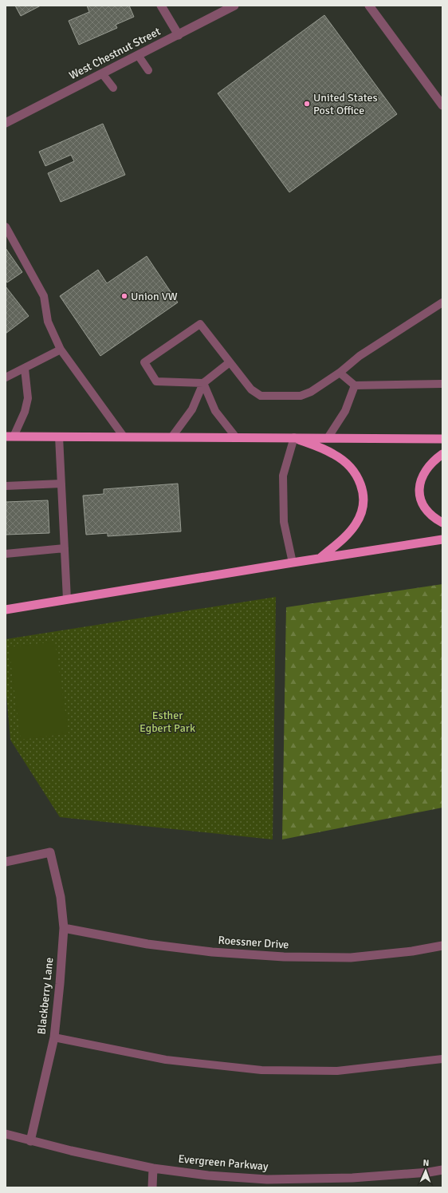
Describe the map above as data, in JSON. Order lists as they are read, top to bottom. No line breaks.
{"streets":{"street":["West Chestnut Street","Roessner Drive","Blackberry Lane","Evergreen Parkway"]},"crossings":[["Roessner Drive","Blackberry Lane"],["Blackberry Lane","Evergreen Parkway"]],"parks":["Esther Egbert Park"],"places":["United States Post Office","Union VW"],"north":"top"}
